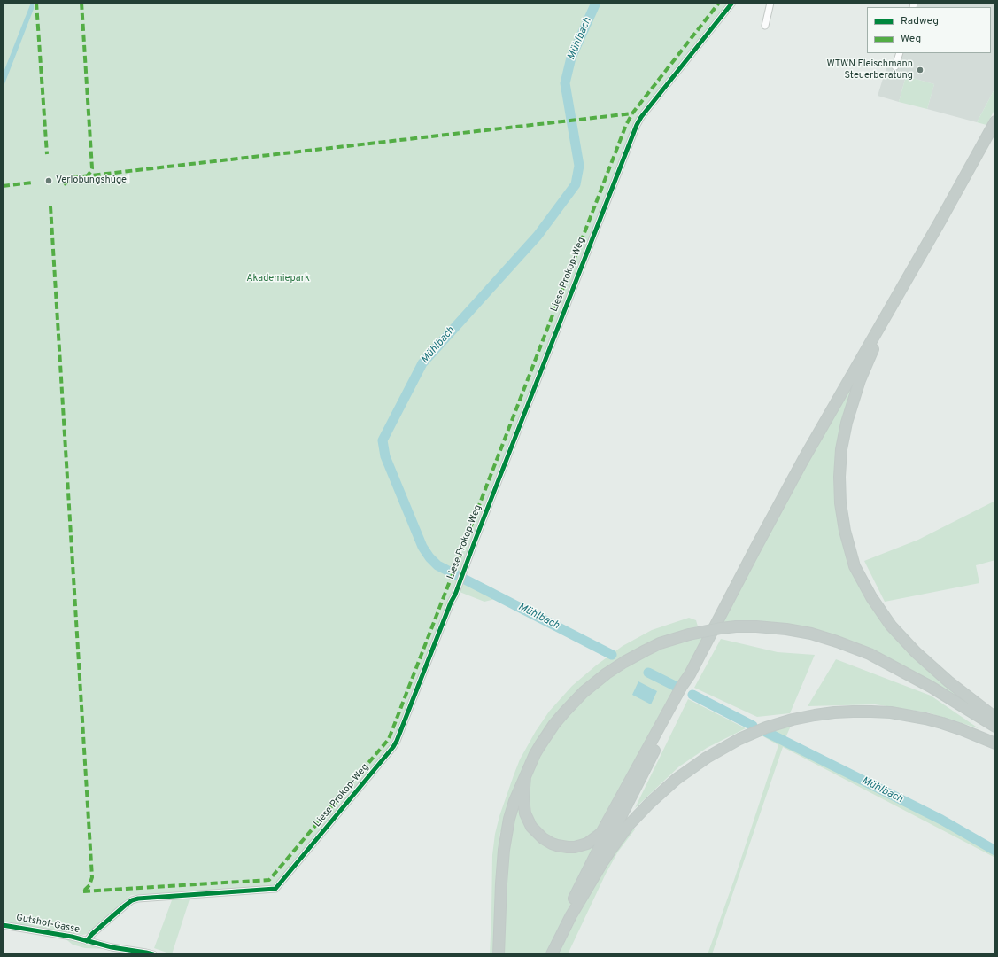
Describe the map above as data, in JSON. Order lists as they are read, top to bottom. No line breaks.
{"streets":{"street":["Liese Prokop-Weg","Gutshof-Gasse"]},"crossings":[["Liese Prokop-Weg","Gutshof-Gasse"]],"water":["Mühlbach"],"parks":["Akademiepark"],"places":["WTWN Fleischmann Steuerberatung","Verlobungshügel"],"legend":["Radweg","Weg"]}
